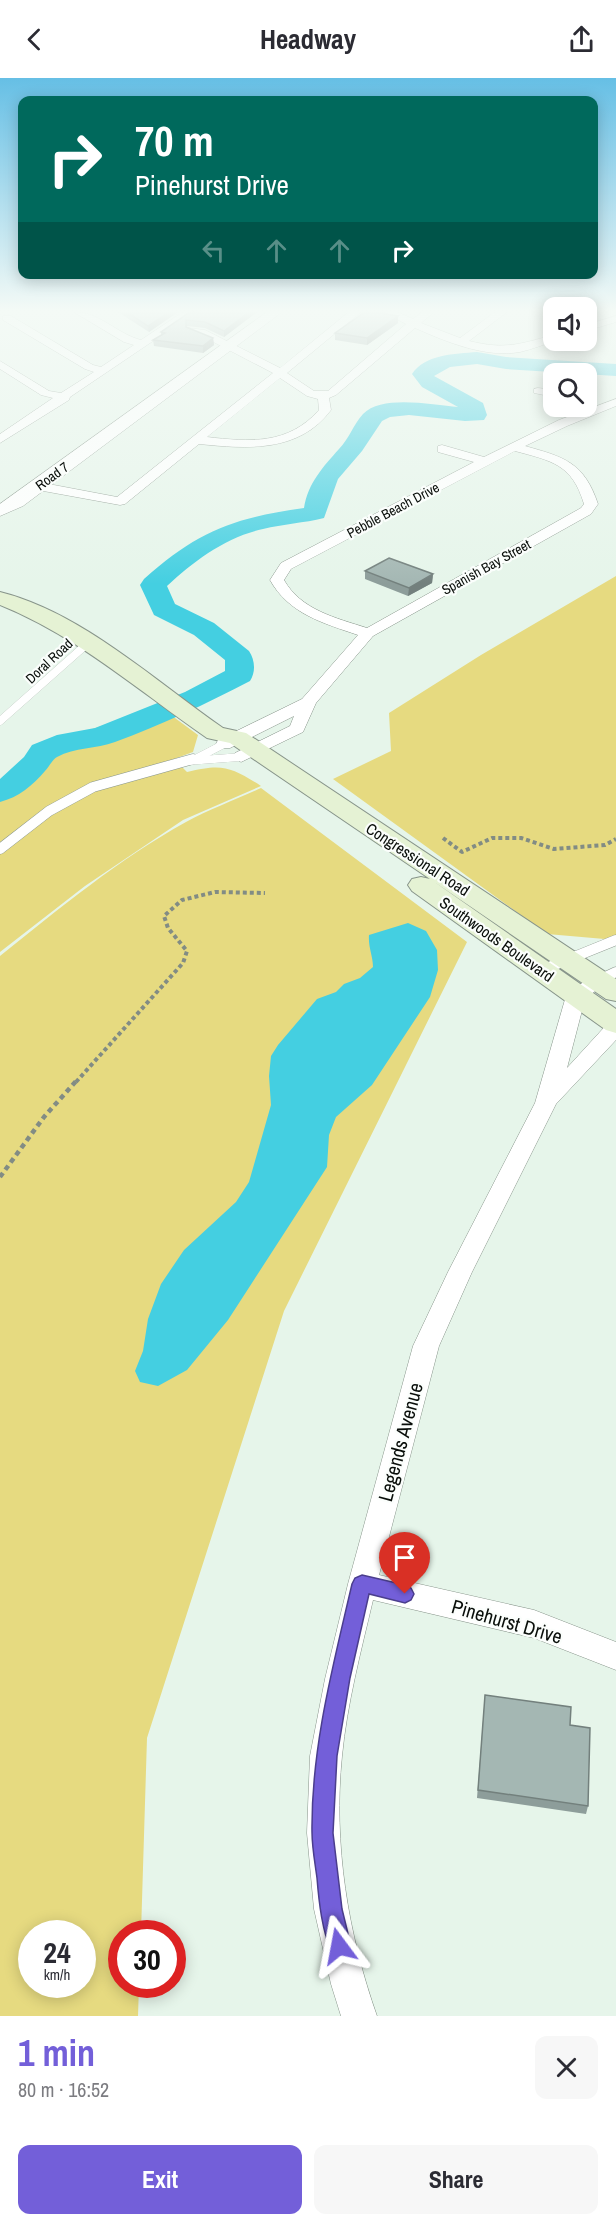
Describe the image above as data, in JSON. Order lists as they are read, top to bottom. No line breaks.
{"streets":{"main road":["Congressional Road","Southwoods Boulevard"],"street":["Road 7","Pebble Beach Drive","Spanish Bay Street","Legends Avenue","Pinehurst Drive"],"lane":["Doral Road"]},"crossings":[["Pebble Beach Drive","Spanish Bay Street"],["Spanish Bay Street","Congressional Road"],["Doral Road","Congressional Road"],["Congressional Road","Southwoods Boulevard"],["Congressional Road","Legends Avenue"],["Southwoods Boulevard","Legends Avenue"],["Legends Avenue","Pinehurst Drive"]],"page":{"header":"Headway","turn":["70 m","Pinehurst Drive"],"speed":"24 km/h","limit":"30","heading":["1 min","80 m · 16:52"],"buttons":["Exit","Share"]}}
